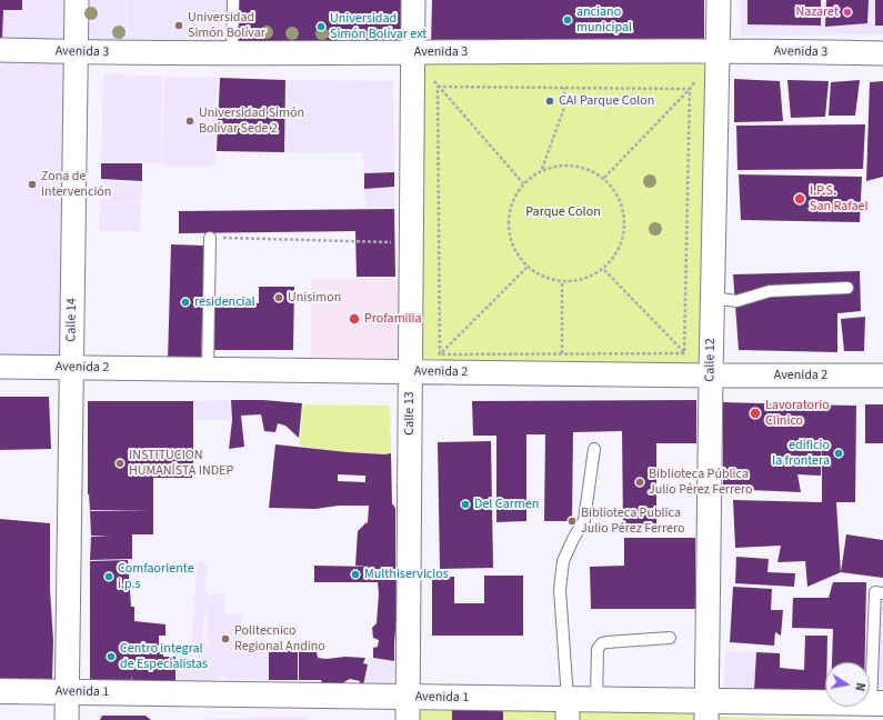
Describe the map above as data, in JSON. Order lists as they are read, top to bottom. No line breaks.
{"streets":{"street":["Avenida 3","Calle 14","Calle 12","Avenida 2","Calle 13","Avenida 1"]},"crossings":[["Avenida 3","Calle 14"],["Avenida 3","Calle 12"],["Avenida 3","Calle 13"],["Calle 14","Avenida 2"],["Calle 14","Avenida 1"],["Calle 12","Avenida 2"],["Calle 12","Avenida 1"],["Avenida 2","Calle 13"],["Calle 13","Avenida 1"]],"parks":["Parque Colon"],"places":["Nazaret","anciano municipal","Universidad Simón Bolívar","Universidad Simón Bolívar ext","CAI Parque Colon","Universidad Simón Bolívar Sede 2","Zona de intervención","I.P.S. San Rafael","Unisimon","residencial","Profamilia","Lavoratorio Clinico","edificio la frontera","INSTITUCION HUMANÍSTA INDEP","Biblioteca Pública Julio Pérez Ferrero","Del Carmen","Biblioteca Publica Julio Pérez Ferrero","Multhiservicios","Comfaoriente i.p.s","Politecnico Regional Andino","Centro integral de Especialistas"],"north":"right"}
